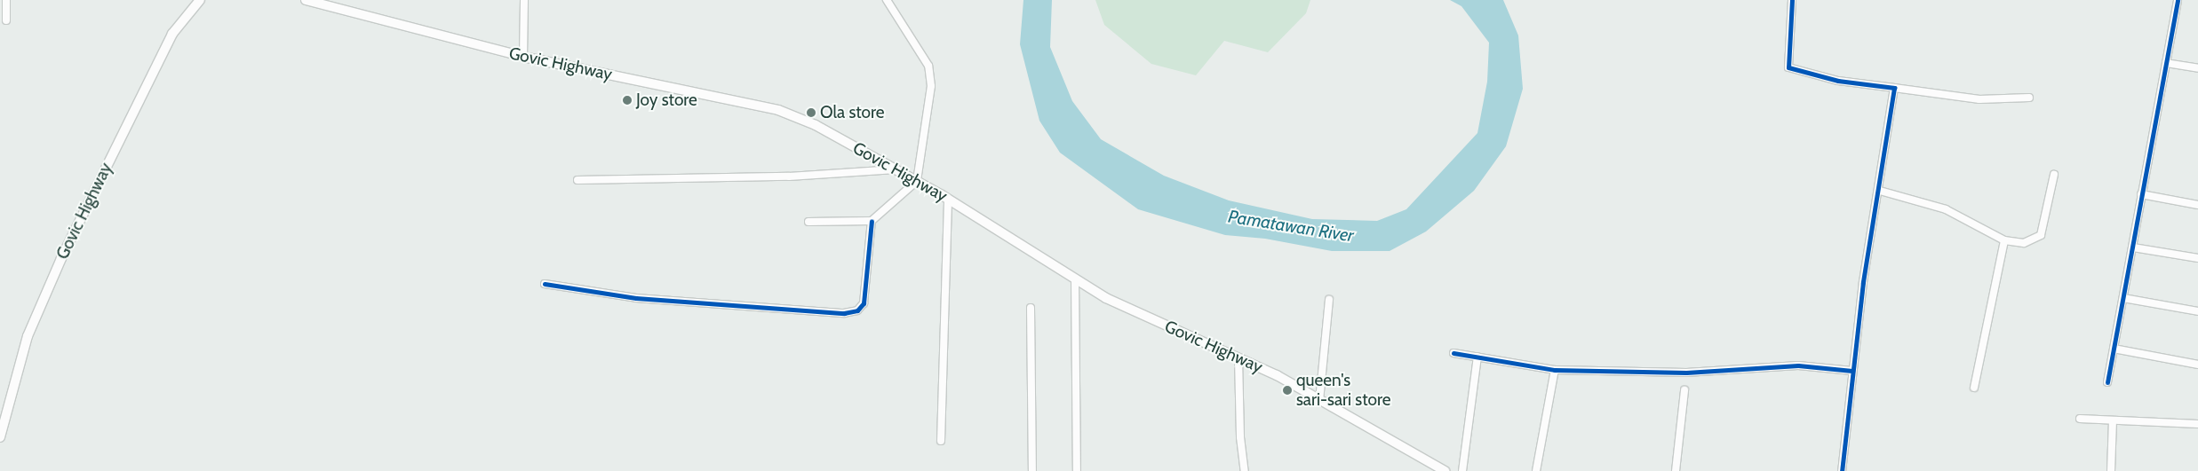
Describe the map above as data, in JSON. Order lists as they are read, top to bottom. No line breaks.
{"streets":{"main road":["Govic Highway"]},"water":["Pamatawan River"],"places":["Joy store","Ola store","queen's sari-sari store"]}
